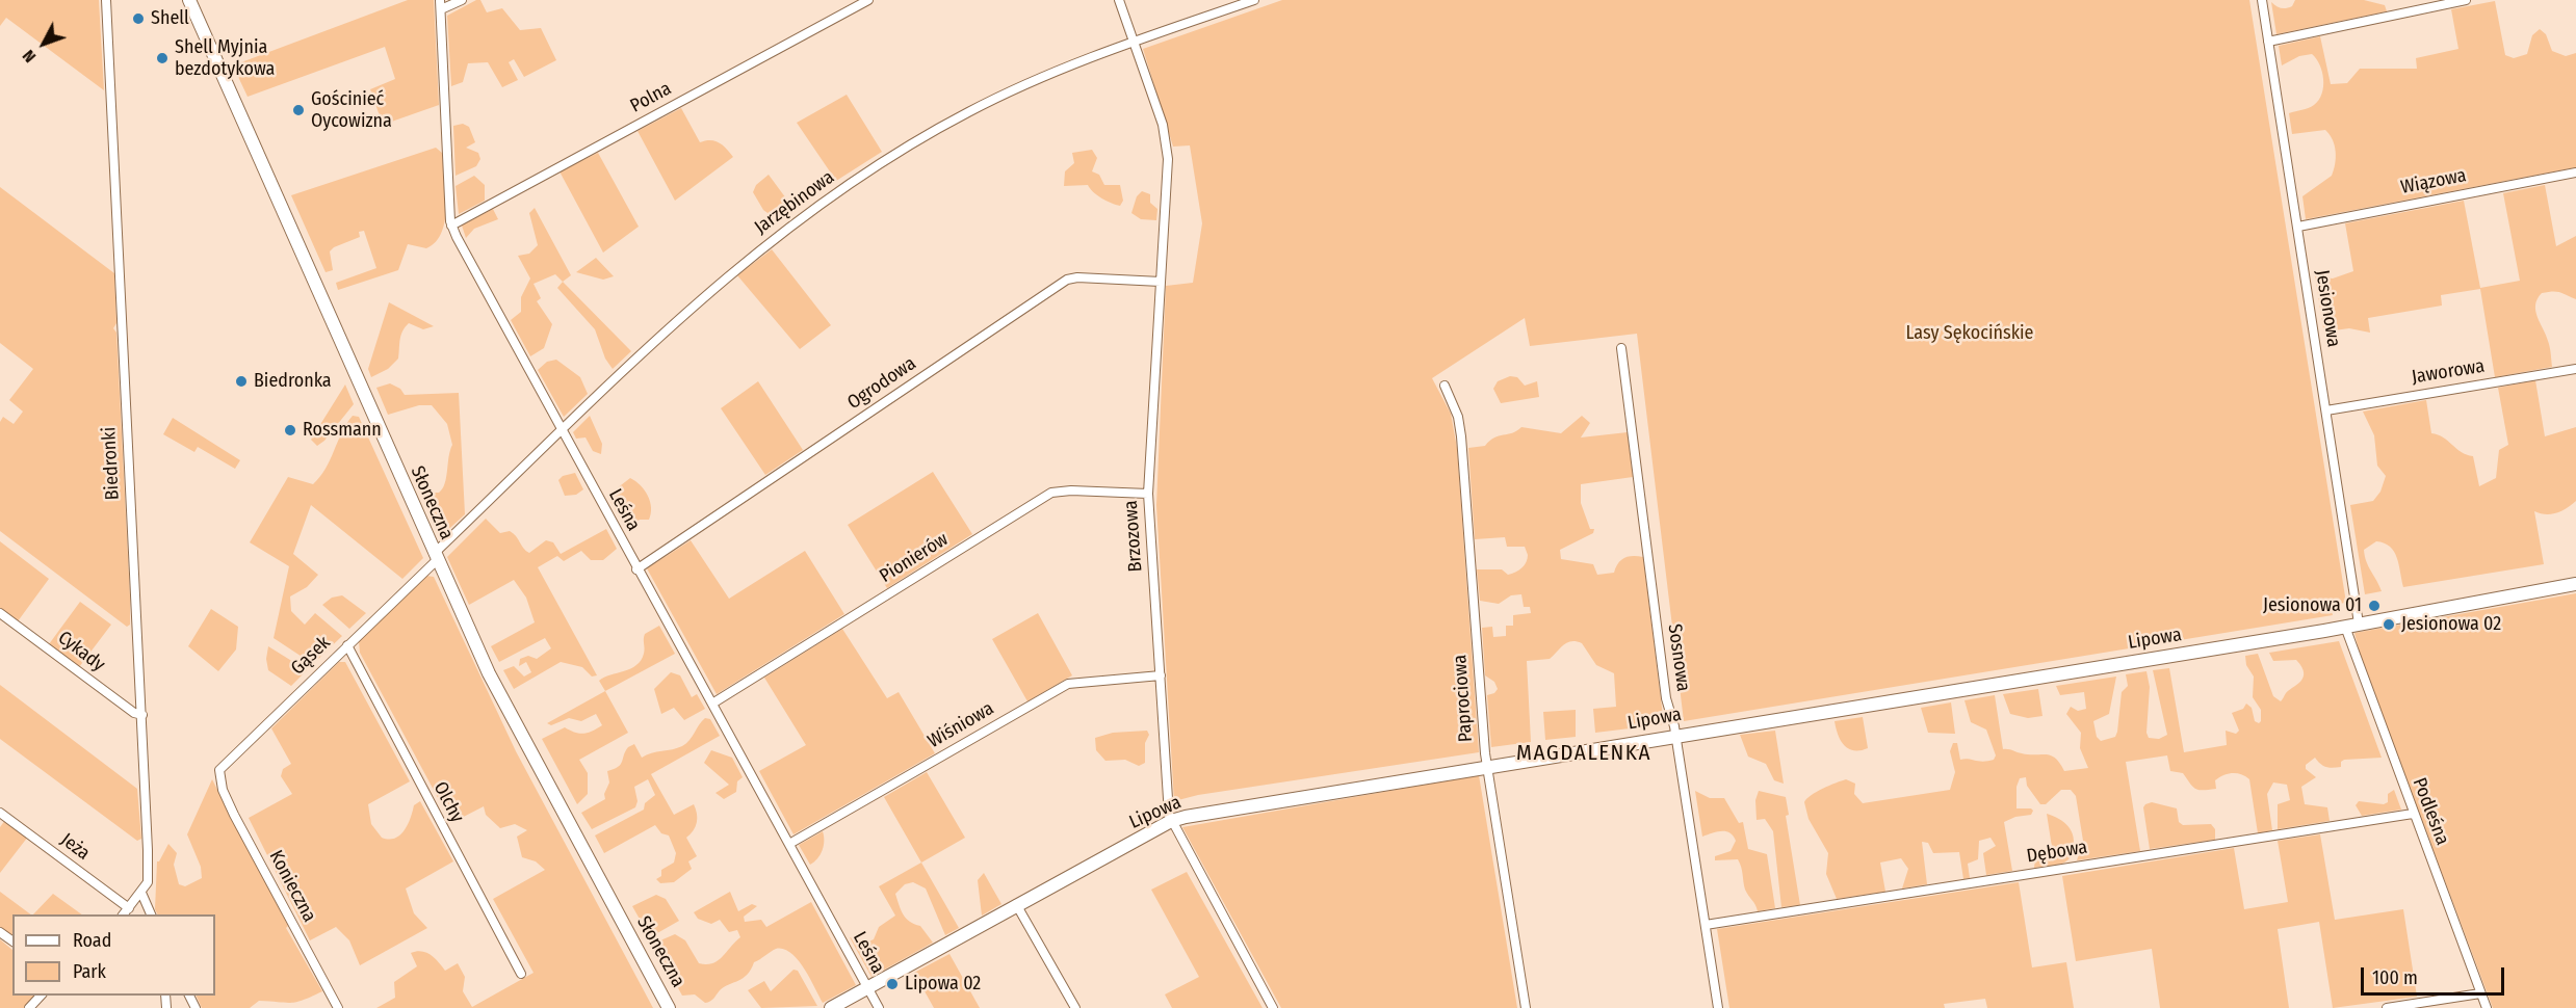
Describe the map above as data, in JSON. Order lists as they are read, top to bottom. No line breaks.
{"streets":{"street":["Polna","Wiązowa","Jarzębinowa","Jesionowa","Jaworowa","Ogrodowa","Biedronki","Słoneczna","Leśna","Brzozowa","Pionierów","Lipowa","Cykady","Gąsek","Sosnowa","Paprociowa","Wiśniowa","Olchy","Podleśna","Jeża","Dębowa","Konieczna"]},"crossings":[["Polna","Leśna"],["Wiązowa","Jesionowa"],["Jarzębinowa","Słoneczna"],["Jarzębinowa","Leśna"],["Jarzębinowa","Brzozowa"],["Jarzębinowa","Gąsek"],["Jesionowa","Jaworowa"],["Jesionowa","Lipowa"],["Ogrodowa","Leśna"],["Ogrodowa","Brzozowa"],["Biedronki","Cykady"],["Słoneczna","Gąsek"],["Leśna","Pionierów"],["Leśna","Lipowa"],["Leśna","Wiśniowa"],["Brzozowa","Pionierów"],["Brzozowa","Lipowa"],["Brzozowa","Wiśniowa"],["Lipowa","Sosnowa"],["Lipowa","Paprociowa"],["Lipowa","Podleśna"],["Gąsek","Olchy"],["Gąsek","Konieczna"],["Sosnowa","Dębowa"],["Podleśna","Dębowa"]],"districts":["MAGDALENKA"],"parks":["Lasy Sękocińskie"],"places":["Shell","Shell Myjnia bezdotykowa","Gościnieć Oycowizna","Biedronka","Rossmann","Jesionowa 01","Jesionowa 02","Lipowa 02"],"legend":["Road","Park"],"scale_bar":"100 m","north":"bottom left"}
